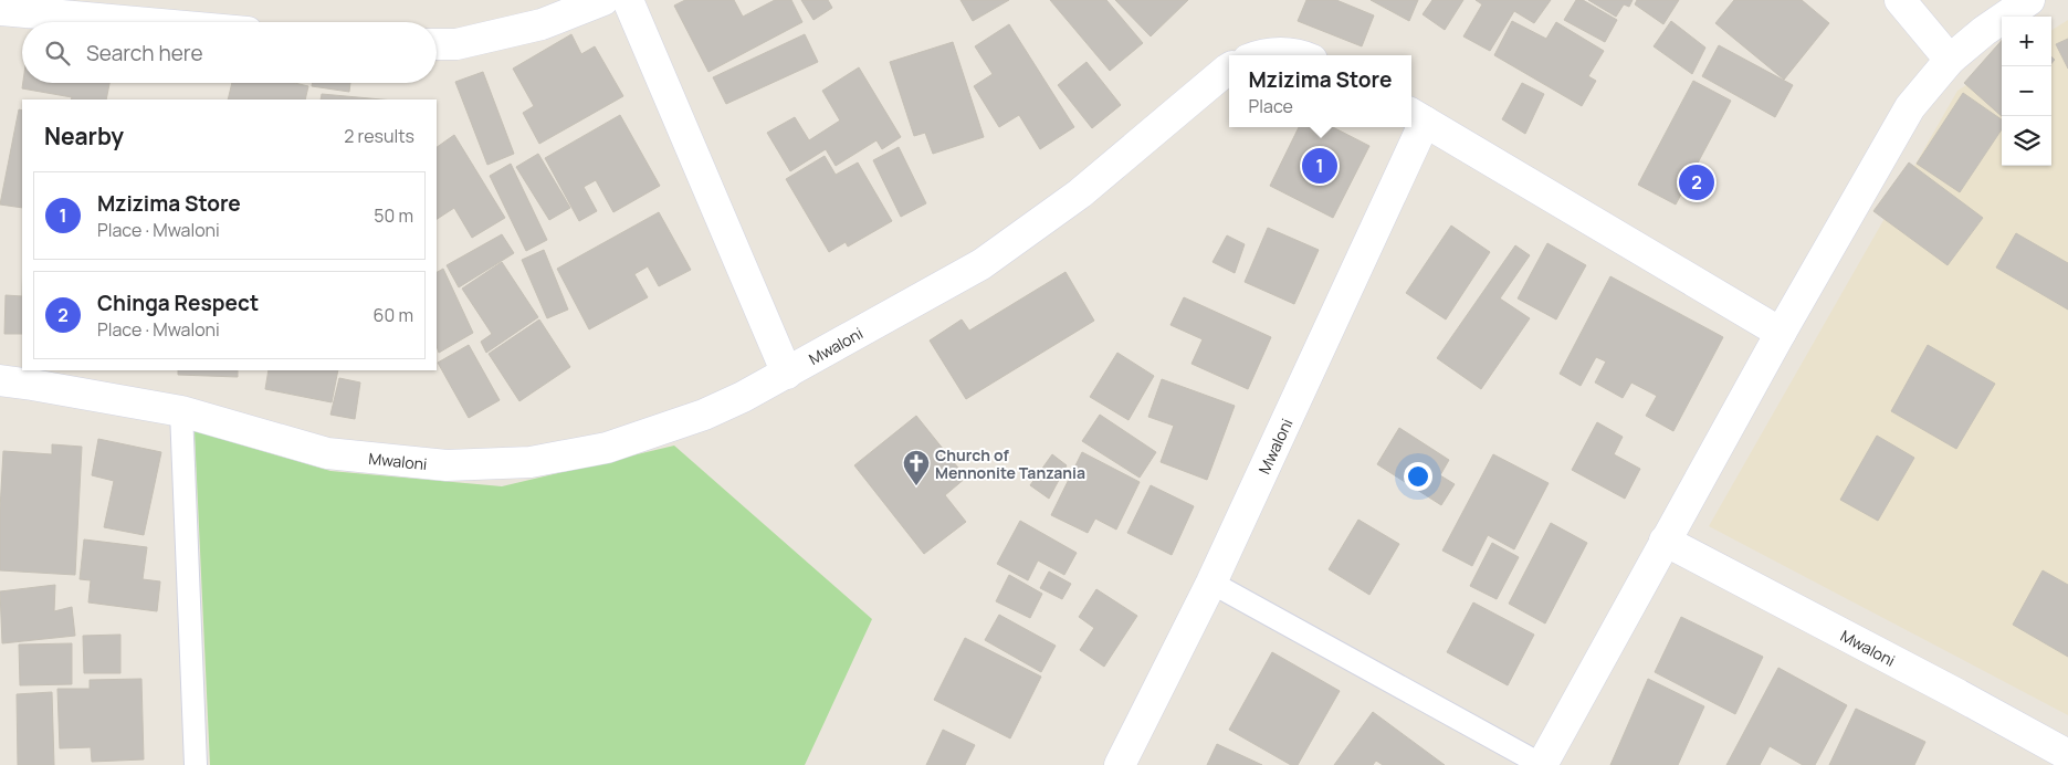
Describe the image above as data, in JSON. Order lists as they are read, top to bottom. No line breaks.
{"streets":{"street":["Mwaloni"]},"places":{"church":["Church of Mennonite Tanzania"]},"page":{"map_buttons":["+","−"],"search":"Search here","popup":["Mzizima Store","Place"],"heading":["Nearby","2 results"],"pins":["1","2"],"list":[{"mark":"1","name":"Mzizima Store","note":"Place · Mwaloni","value":"50 m"},{"mark":"2","name":"Chinga Respect","note":"Place · Mwaloni","value":"60 m"}]}}
